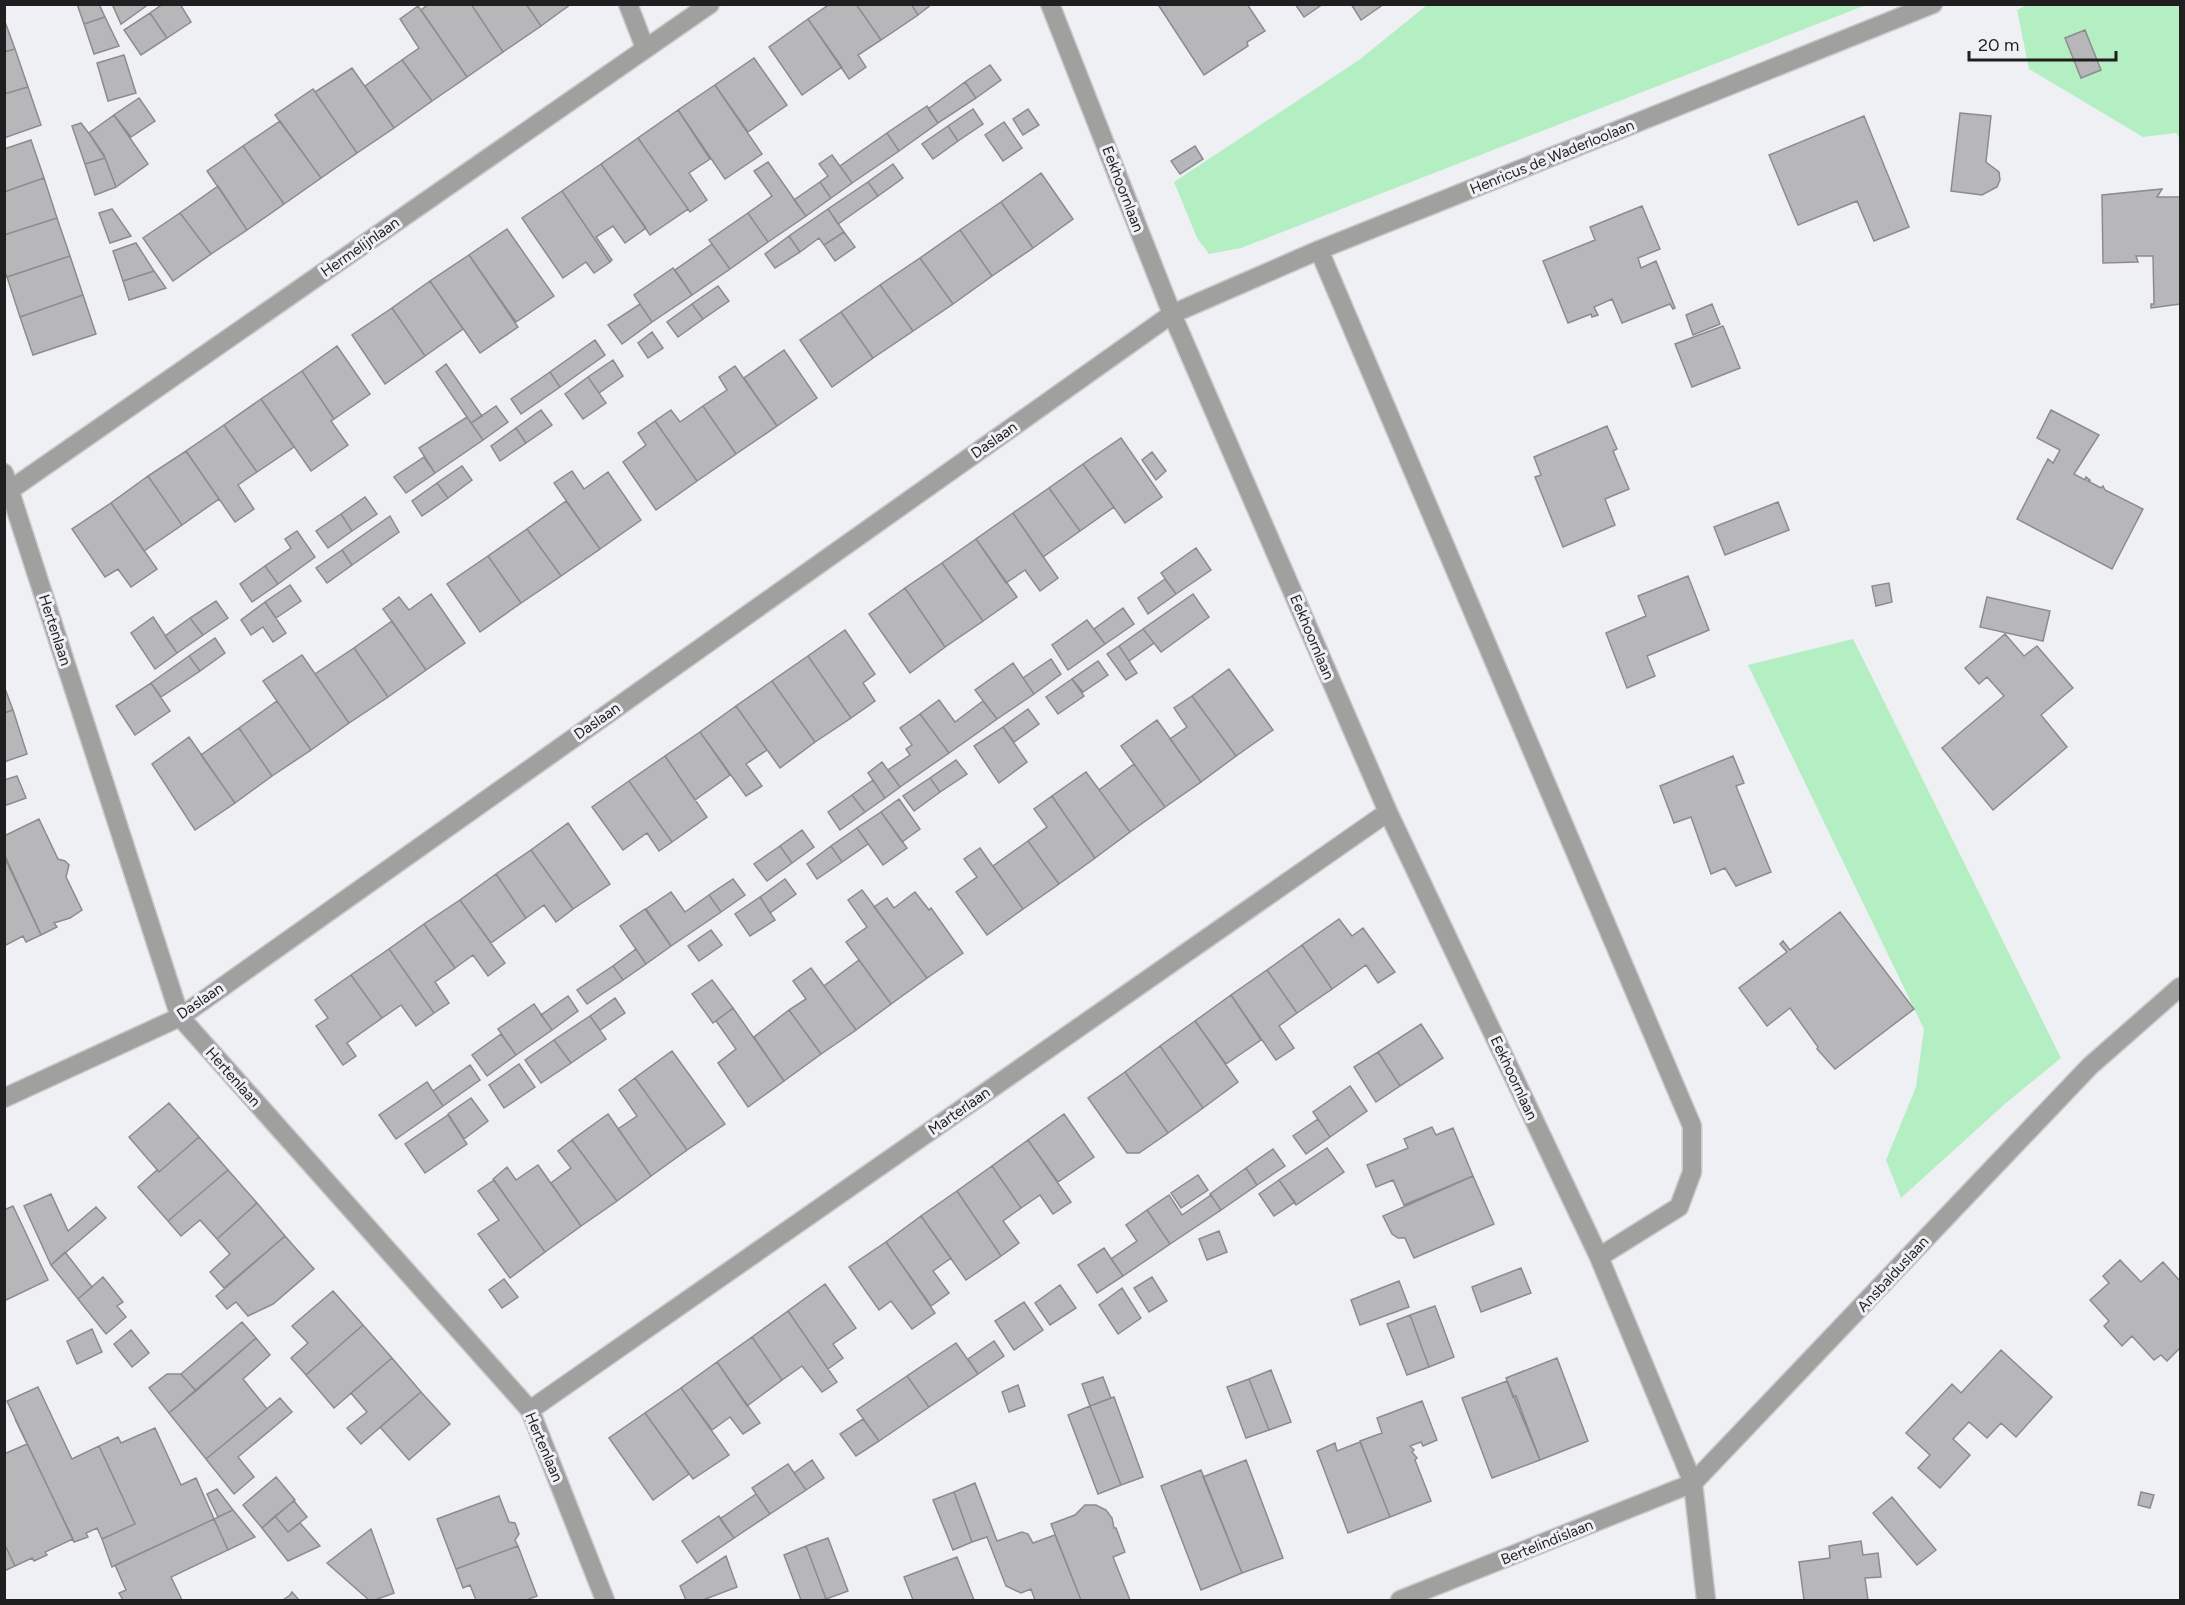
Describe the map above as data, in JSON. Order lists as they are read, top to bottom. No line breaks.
{"streets":{"street":["Henricus de Waderloolaan","Eekhoornlaan","Hermelijnlaan","Daslaan","Hertenlaan","Marterlaan","Ansbalduslaan","Bertelindislaan"]},"crossings":[["Henricus de Waderloolaan","Eekhoornlaan"],["Henricus de Waderloolaan","Daslaan"],["Eekhoornlaan","Daslaan"],["Eekhoornlaan","Marterlaan"],["Eekhoornlaan","Ansbalduslaan"],["Eekhoornlaan","Bertelindislaan"],["Hermelijnlaan","Hertenlaan"],["Daslaan","Hertenlaan"],["Hertenlaan","Marterlaan"],["Ansbalduslaan","Bertelindislaan"]],"scale_bar":"20 m"}
